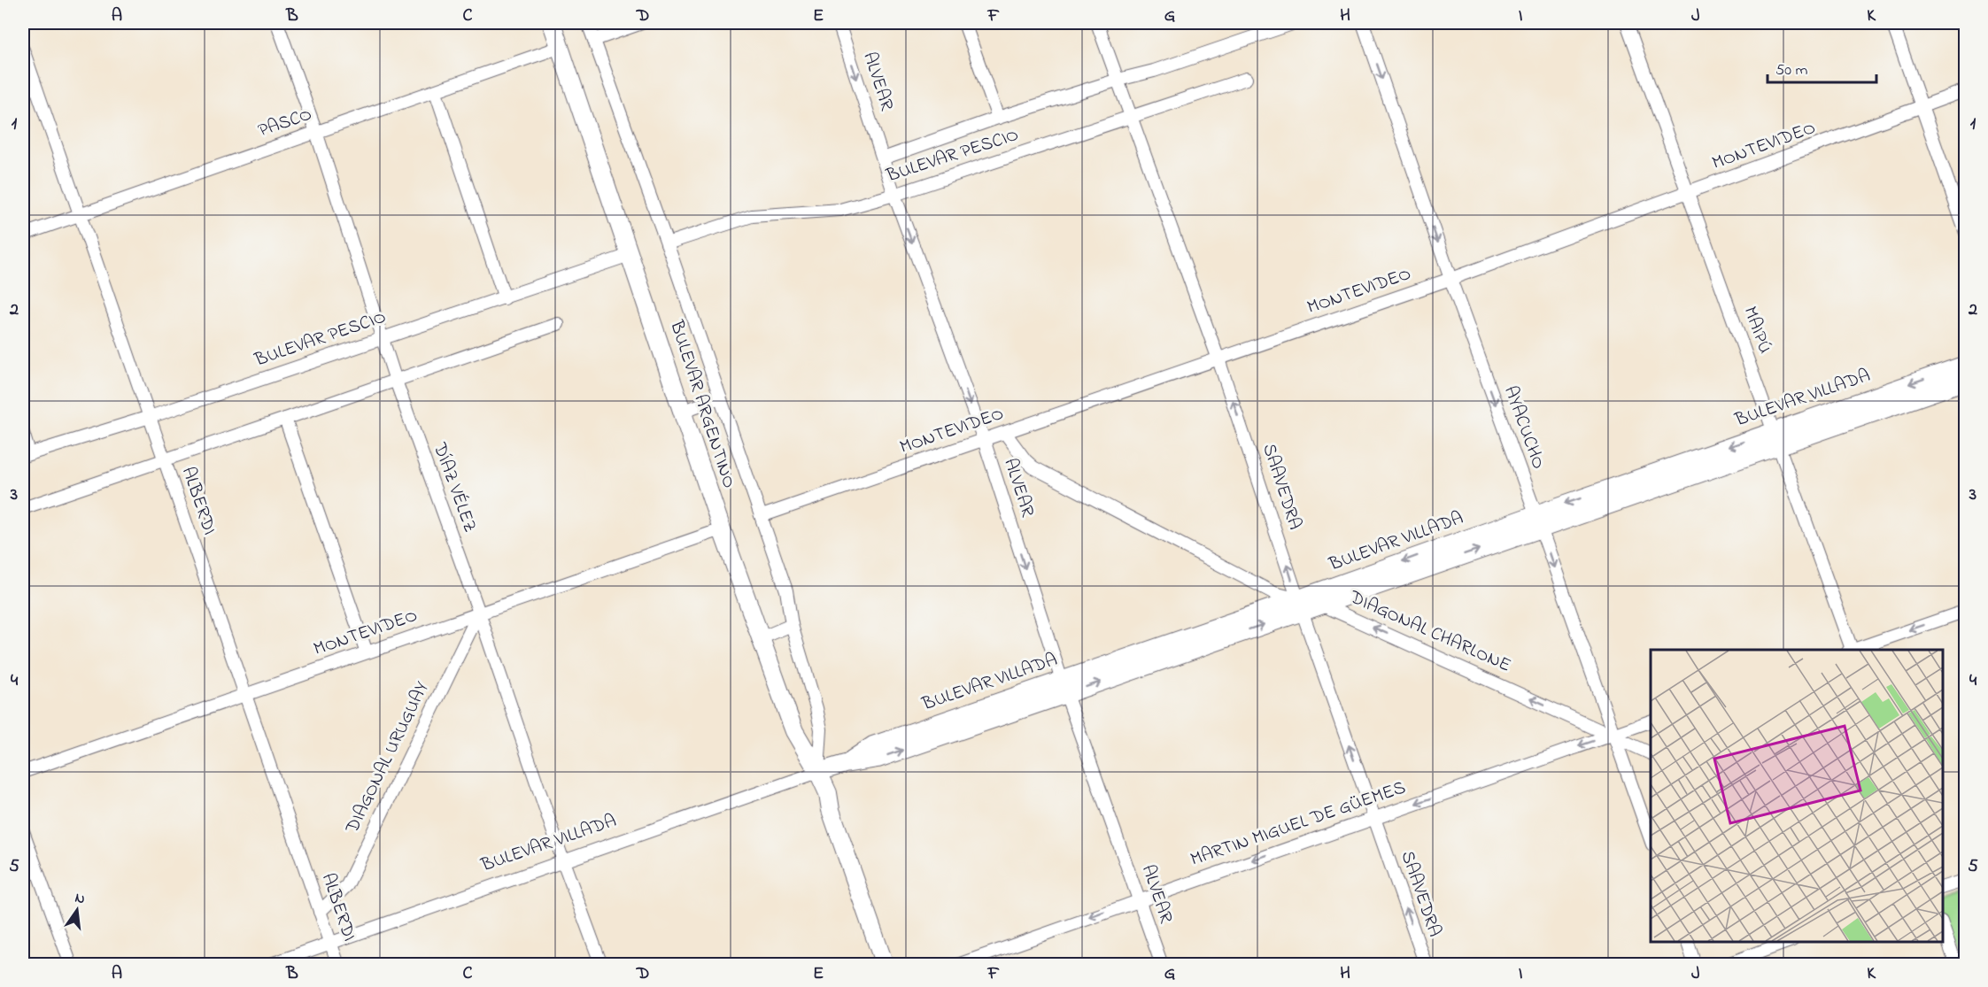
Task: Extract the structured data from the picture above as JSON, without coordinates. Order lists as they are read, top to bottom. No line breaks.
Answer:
{"streets":{"main road":["BULEVAR VILLADA","BULEVAR ARGENTINO"],"street":["ALVEAR","PASCO","MONTEVIDEO","BULEVAR PESCIO","MAIPÚ","AYACUCHO","SAAVEDRA","DÍAZ VÉLEZ","ALBERDI","DIAGONAL CHARLONE","DIAGONAL URUGUAY","MARTIN MIGUEL DE GÜEMES"]},"crossings":[["ALVEAR","MONTEVIDEO"],["ALVEAR","BULEVAR PESCIO"],["ALVEAR","BULEVAR VILLADA"],["ALVEAR","MARTIN MIGUEL DE GÜEMES"],["PASCO","BULEVAR ARGENTINO"],["PASCO","DÍAZ VÉLEZ"],["PASCO","ALBERDI"],["MONTEVIDEO","MAIPÚ"],["MONTEVIDEO","BULEVAR ARGENTINO"],["MONTEVIDEO","AYACUCHO"],["MONTEVIDEO","SAAVEDRA"],["MONTEVIDEO","DÍAZ VÉLEZ"],["MONTEVIDEO","ALBERDI"],["MONTEVIDEO","DIAGONAL URUGUAY"],["BULEVAR PESCIO","BULEVAR ARGENTINO"],["BULEVAR PESCIO","SAAVEDRA"],["BULEVAR PESCIO","DÍAZ VÉLEZ"],["BULEVAR PESCIO","ALBERDI"],["MAIPÚ","BULEVAR VILLADA"],["BULEVAR VILLADA","BULEVAR ARGENTINO"],["BULEVAR VILLADA","AYACUCHO"],["BULEVAR VILLADA","SAAVEDRA"],["BULEVAR VILLADA","DÍAZ VÉLEZ"],["BULEVAR VILLADA","ALBERDI"],["BULEVAR VILLADA","DIAGONAL CHARLONE"],["AYACUCHO","DIAGONAL CHARLONE"],["AYACUCHO","MARTIN MIGUEL DE GÜEMES"],["SAAVEDRA","MARTIN MIGUEL DE GÜEMES"],["DÍAZ VÉLEZ","DIAGONAL URUGUAY"],["ALBERDI","DIAGONAL URUGUAY"],["DIAGONAL CHARLONE","MARTIN MIGUEL DE GÜEMES"]],"one_way":["ALVEAR","AYACUCHO","SAAVEDRA","DIAGONAL CHARLONE","MARTIN MIGUEL DE GÜEMES"],"scale_bar":"50 m","north":"top","grid":{"columns":["A","B","C","D","E","F","G","H","I","J","K"],"rows":["1","2","3","4","5"]}}
